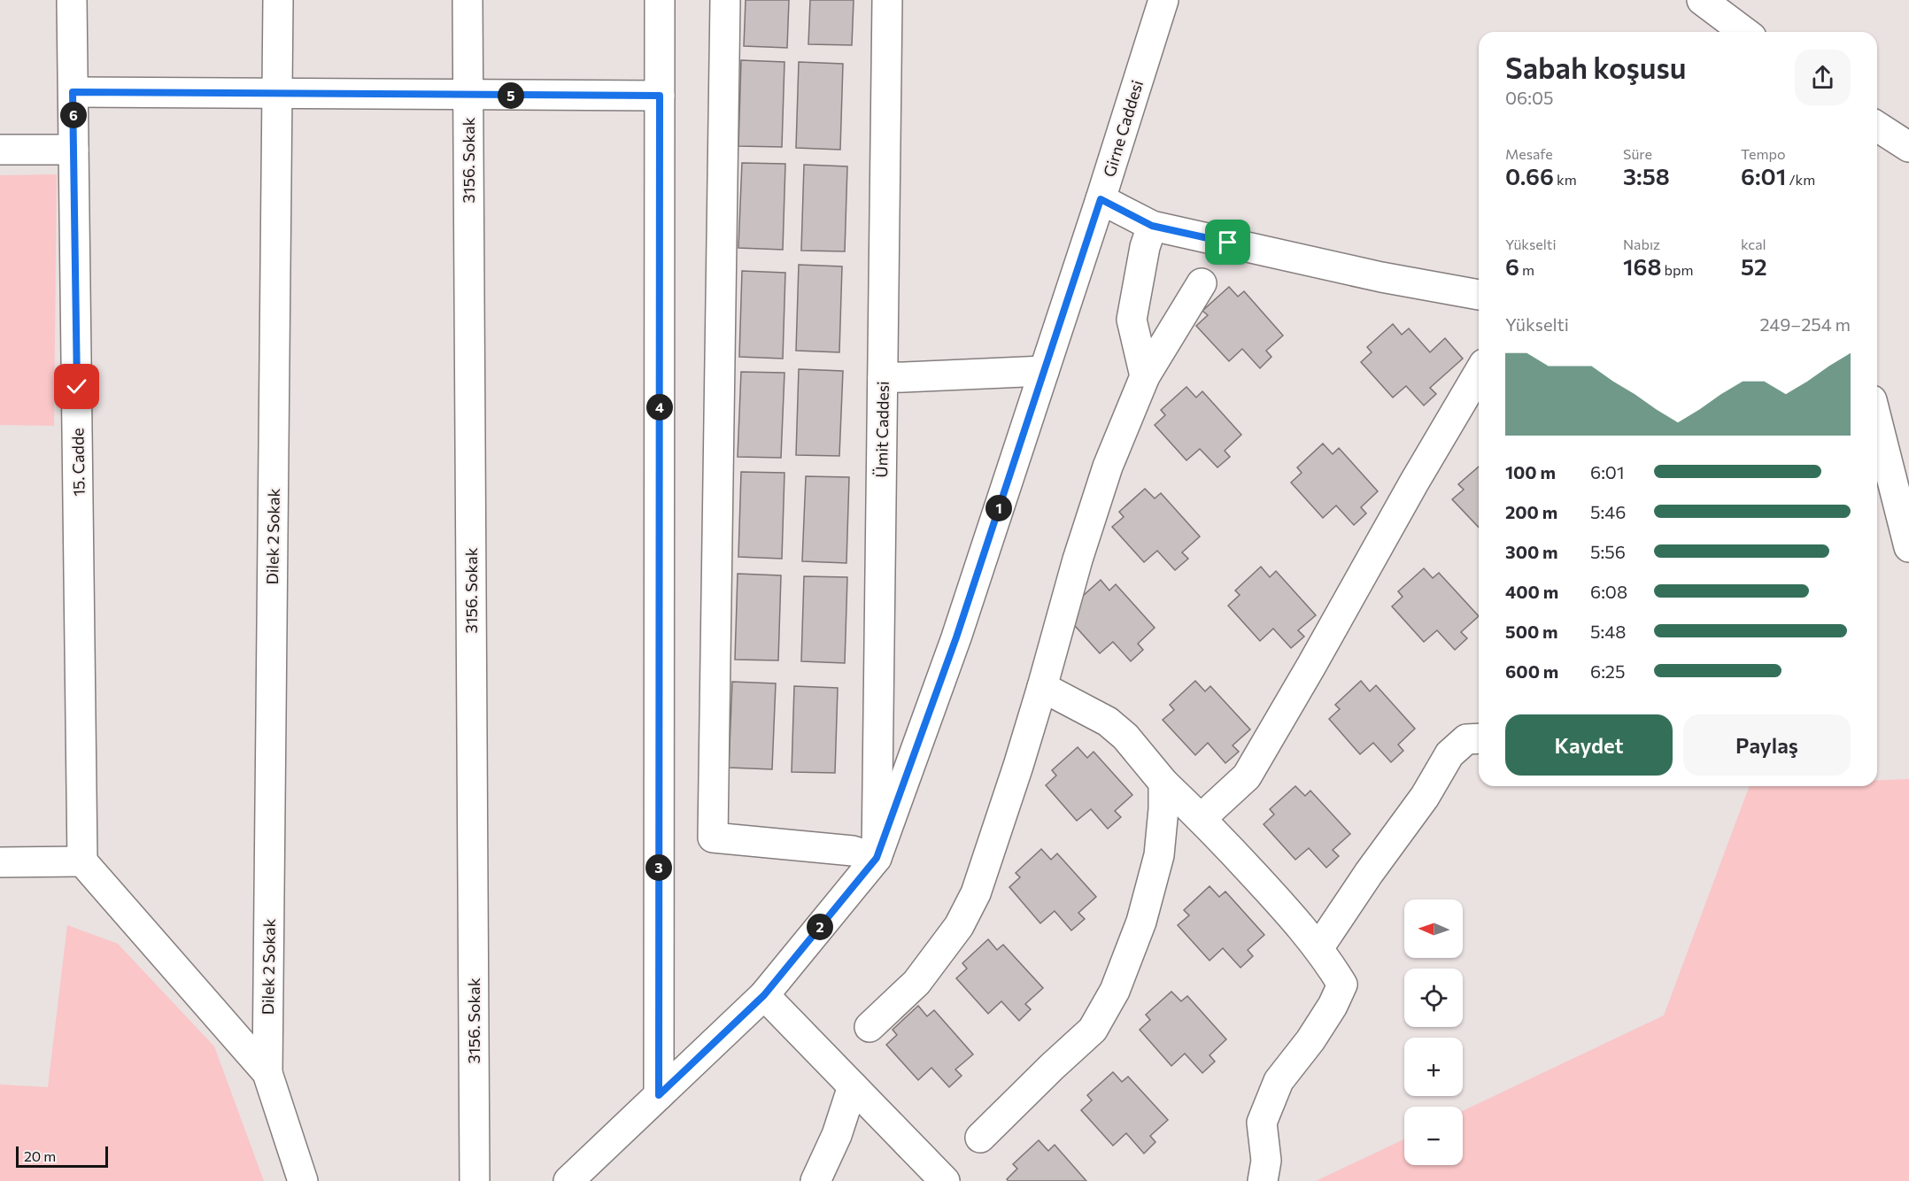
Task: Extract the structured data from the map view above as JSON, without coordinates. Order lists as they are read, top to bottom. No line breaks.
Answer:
{"streets":{"street":["Girne Caddesi","3156. Sokak","Ümit Caddesi","15. Cadde","Dilek 2 Sokak"]},"crossings":[["Girne Caddesi","Ümit Caddesi"]],"scale_bar":"20 m","north":"left","page":{"heading":["Sabah koşusu","06:05"],"pins":["5","6","4","1","3","2"],"stats":[["Mesafe","0.66 km"],["Süre","3:58"],["Tempo","6:01 /km"],["Yükselti","6 m"],["Nabız","168 bpm"],["kcal","52"]],"chart":["Yükselti","249–254 m"],"list":[{"name":"100 m","note":"6:01"},{"name":"200 m","note":"5:46"},{"name":"300 m","note":"5:56"},{"name":"400 m","note":"6:08"},{"name":"500 m","note":"5:48"},{"name":"600 m","note":"6:25"}],"buttons":["Kaydet","Paylaş"],"map_buttons":["+","−"],"scale":"20 m"}}
